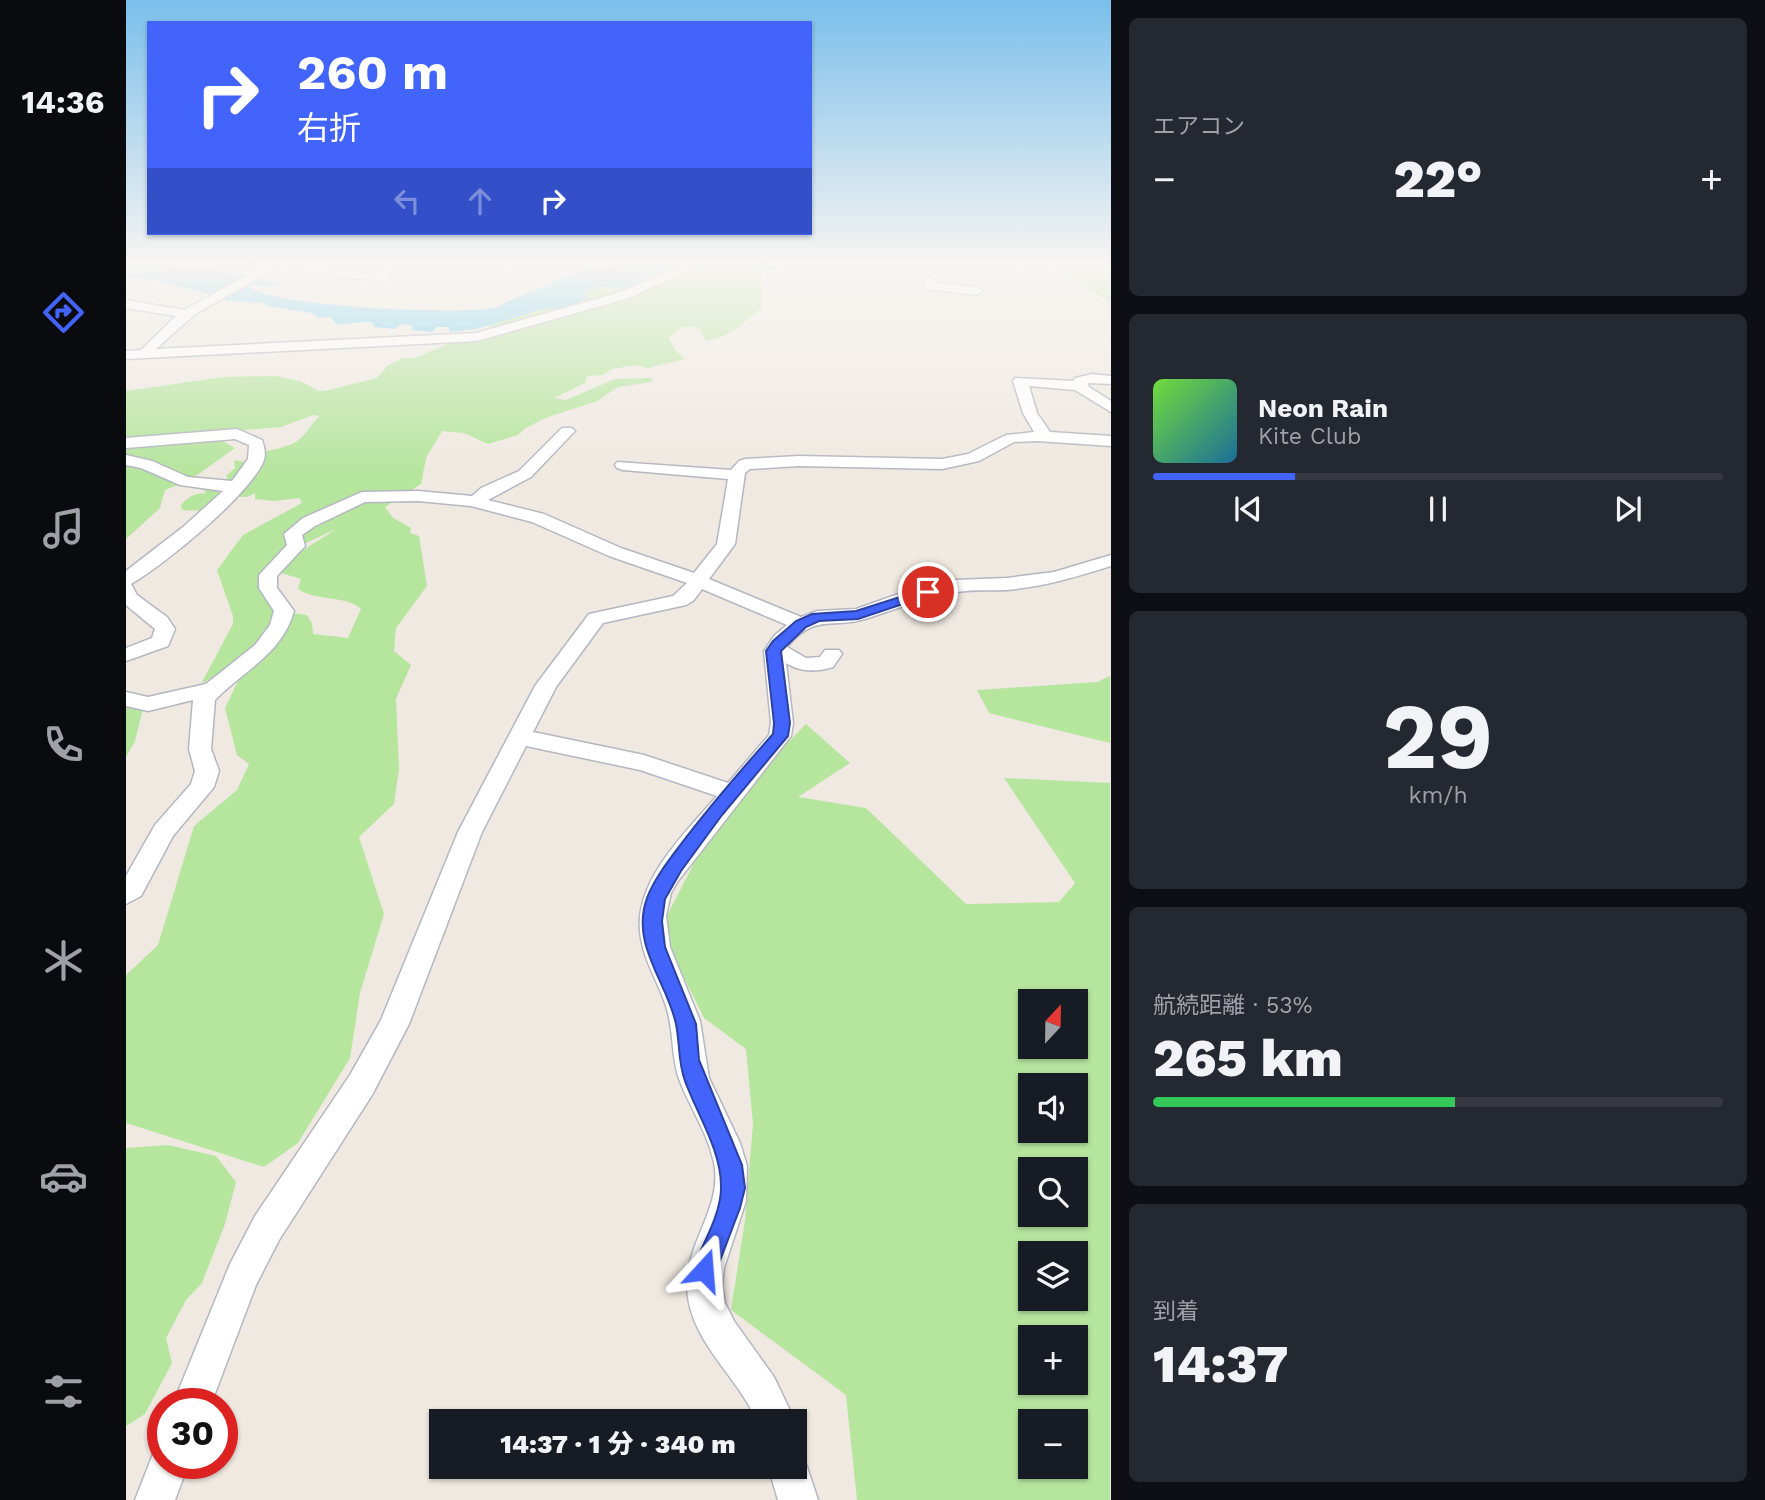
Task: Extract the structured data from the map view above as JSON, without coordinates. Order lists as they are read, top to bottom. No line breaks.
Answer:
{"north":"top","page":{"tabs":"14:36","tile":["エアコン",["29","km/h"],["航続距離 · 53%","265 km"],["到着","14:37"]],"turn":["260 m","右折"],"heat":["−","22°","+"],"song":["Neon Rain","Kite Club"],"map_buttons":["+","−"],"limit":"30","trip":"14:37 · 1 分 · 340 m"}}
